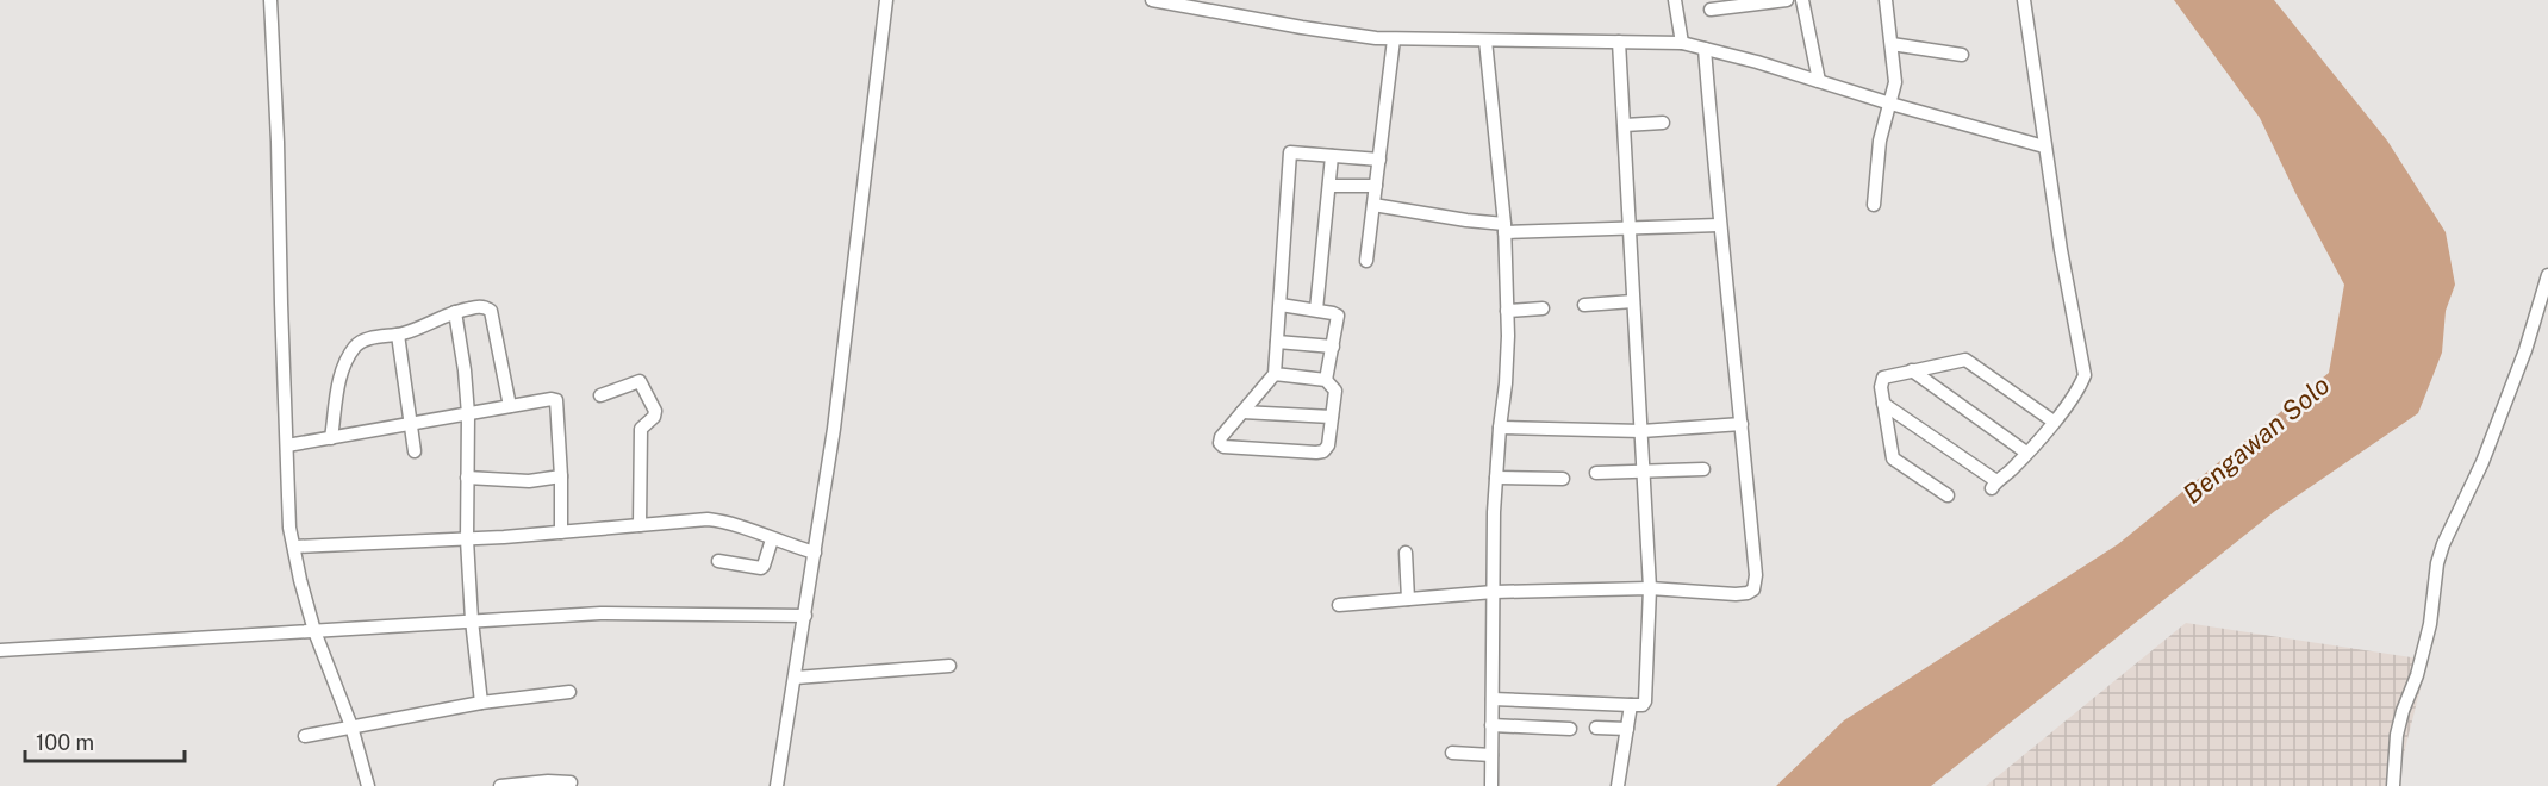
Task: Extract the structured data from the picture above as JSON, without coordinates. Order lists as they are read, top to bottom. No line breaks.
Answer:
{"water":["Bengawan Solo"],"scale_bar":"100 m"}
